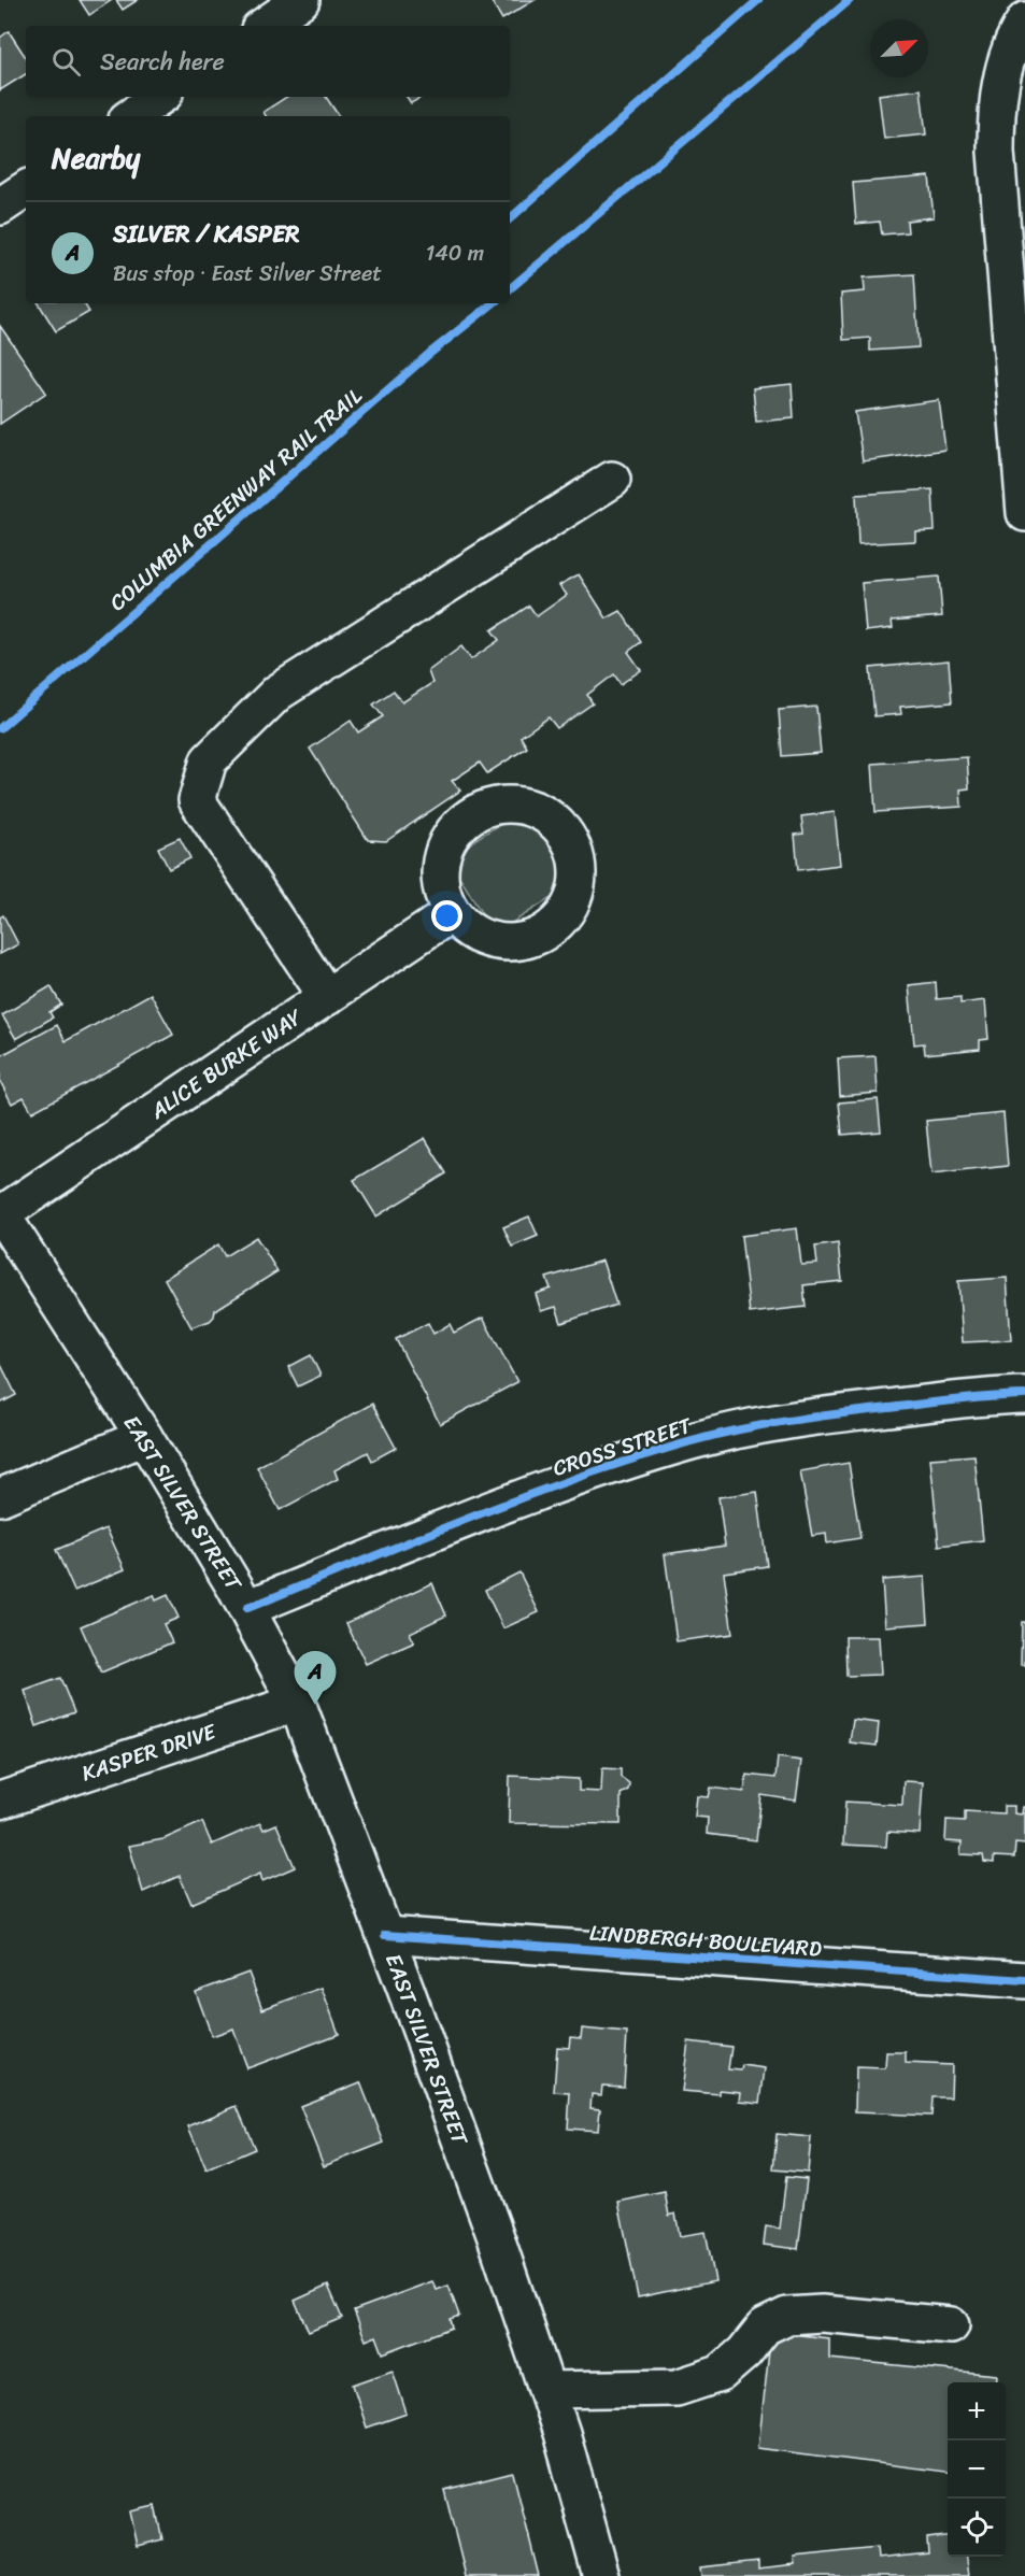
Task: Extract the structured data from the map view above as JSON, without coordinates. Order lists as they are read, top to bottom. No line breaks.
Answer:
{"streets":{"street":["ALICE BURKE WAY","CROSS STREET","EAST SILVER STREET","KASPER DRIVE","LINDBERGH BOULEVARD"],"cycle path":["COLUMBIA GREENWAY RAIL TRAIL"]},"crossings":[["ALICE BURKE WAY","EAST SILVER STREET"],["CROSS STREET","EAST SILVER STREET"],["EAST SILVER STREET","KASPER DRIVE"],["EAST SILVER STREET","LINDBERGH BOULEVARD"]],"north":"top right","page":{"search":"Search here","heading":"Nearby","list":[{"mark":"A","name":"SILVER / KASPER","note":"Bus stop · East Silver Street","value":"140 m"}],"pins":"A","map_buttons":["+","−"]}}
